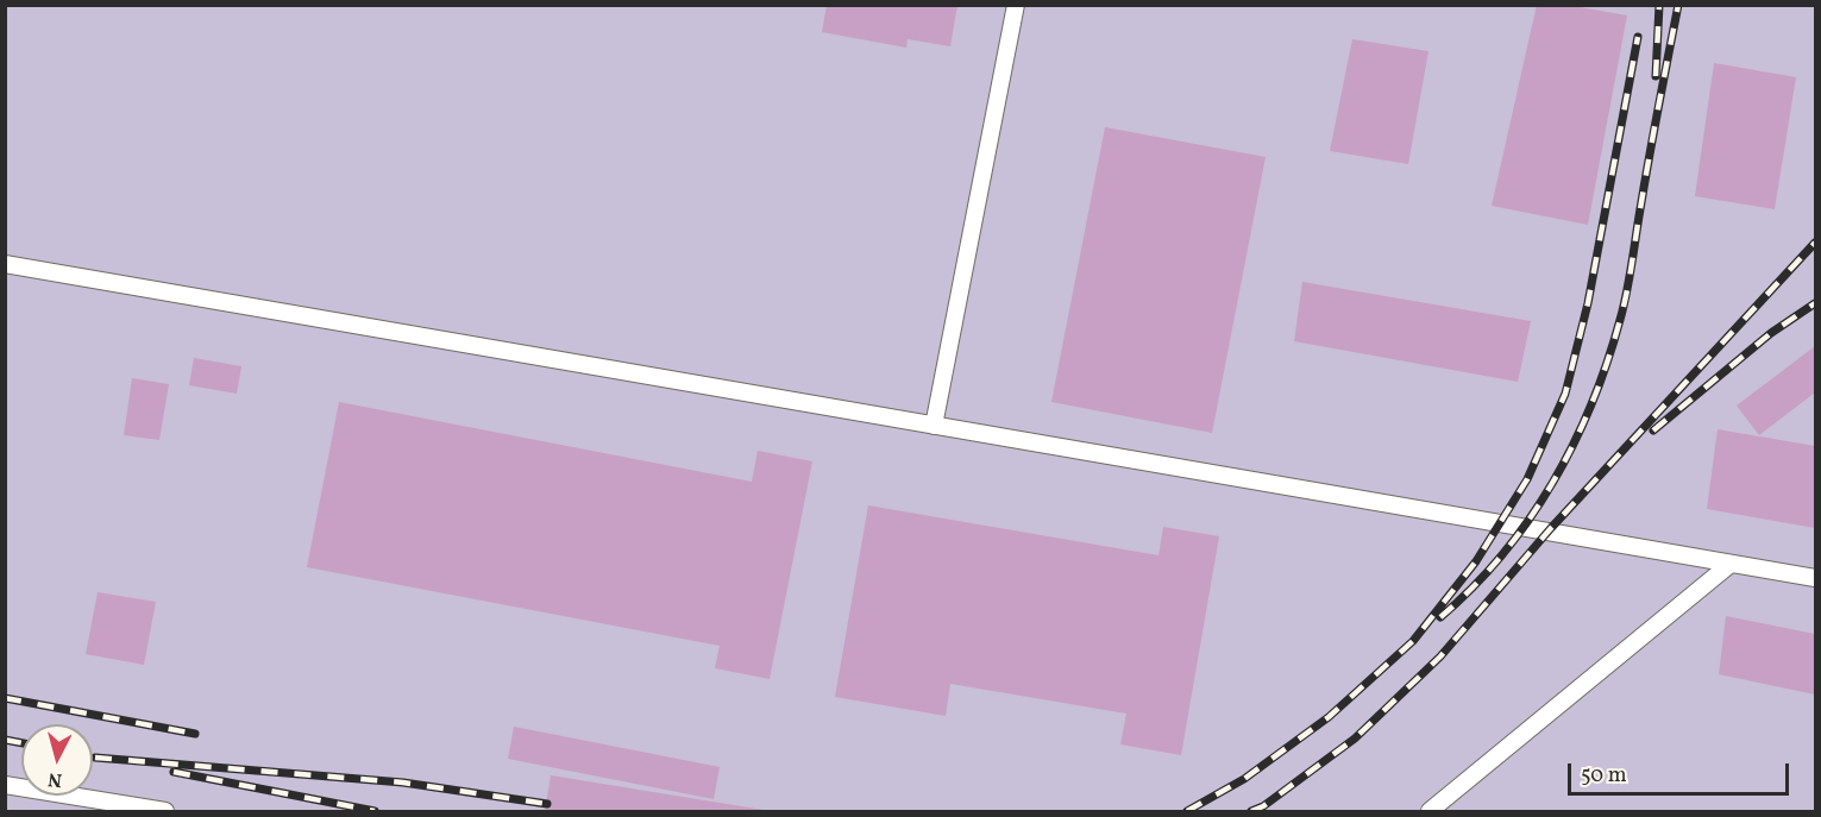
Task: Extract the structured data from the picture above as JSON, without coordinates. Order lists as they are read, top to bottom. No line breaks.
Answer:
{"scale_bar":"50 m","north":"bottom"}
